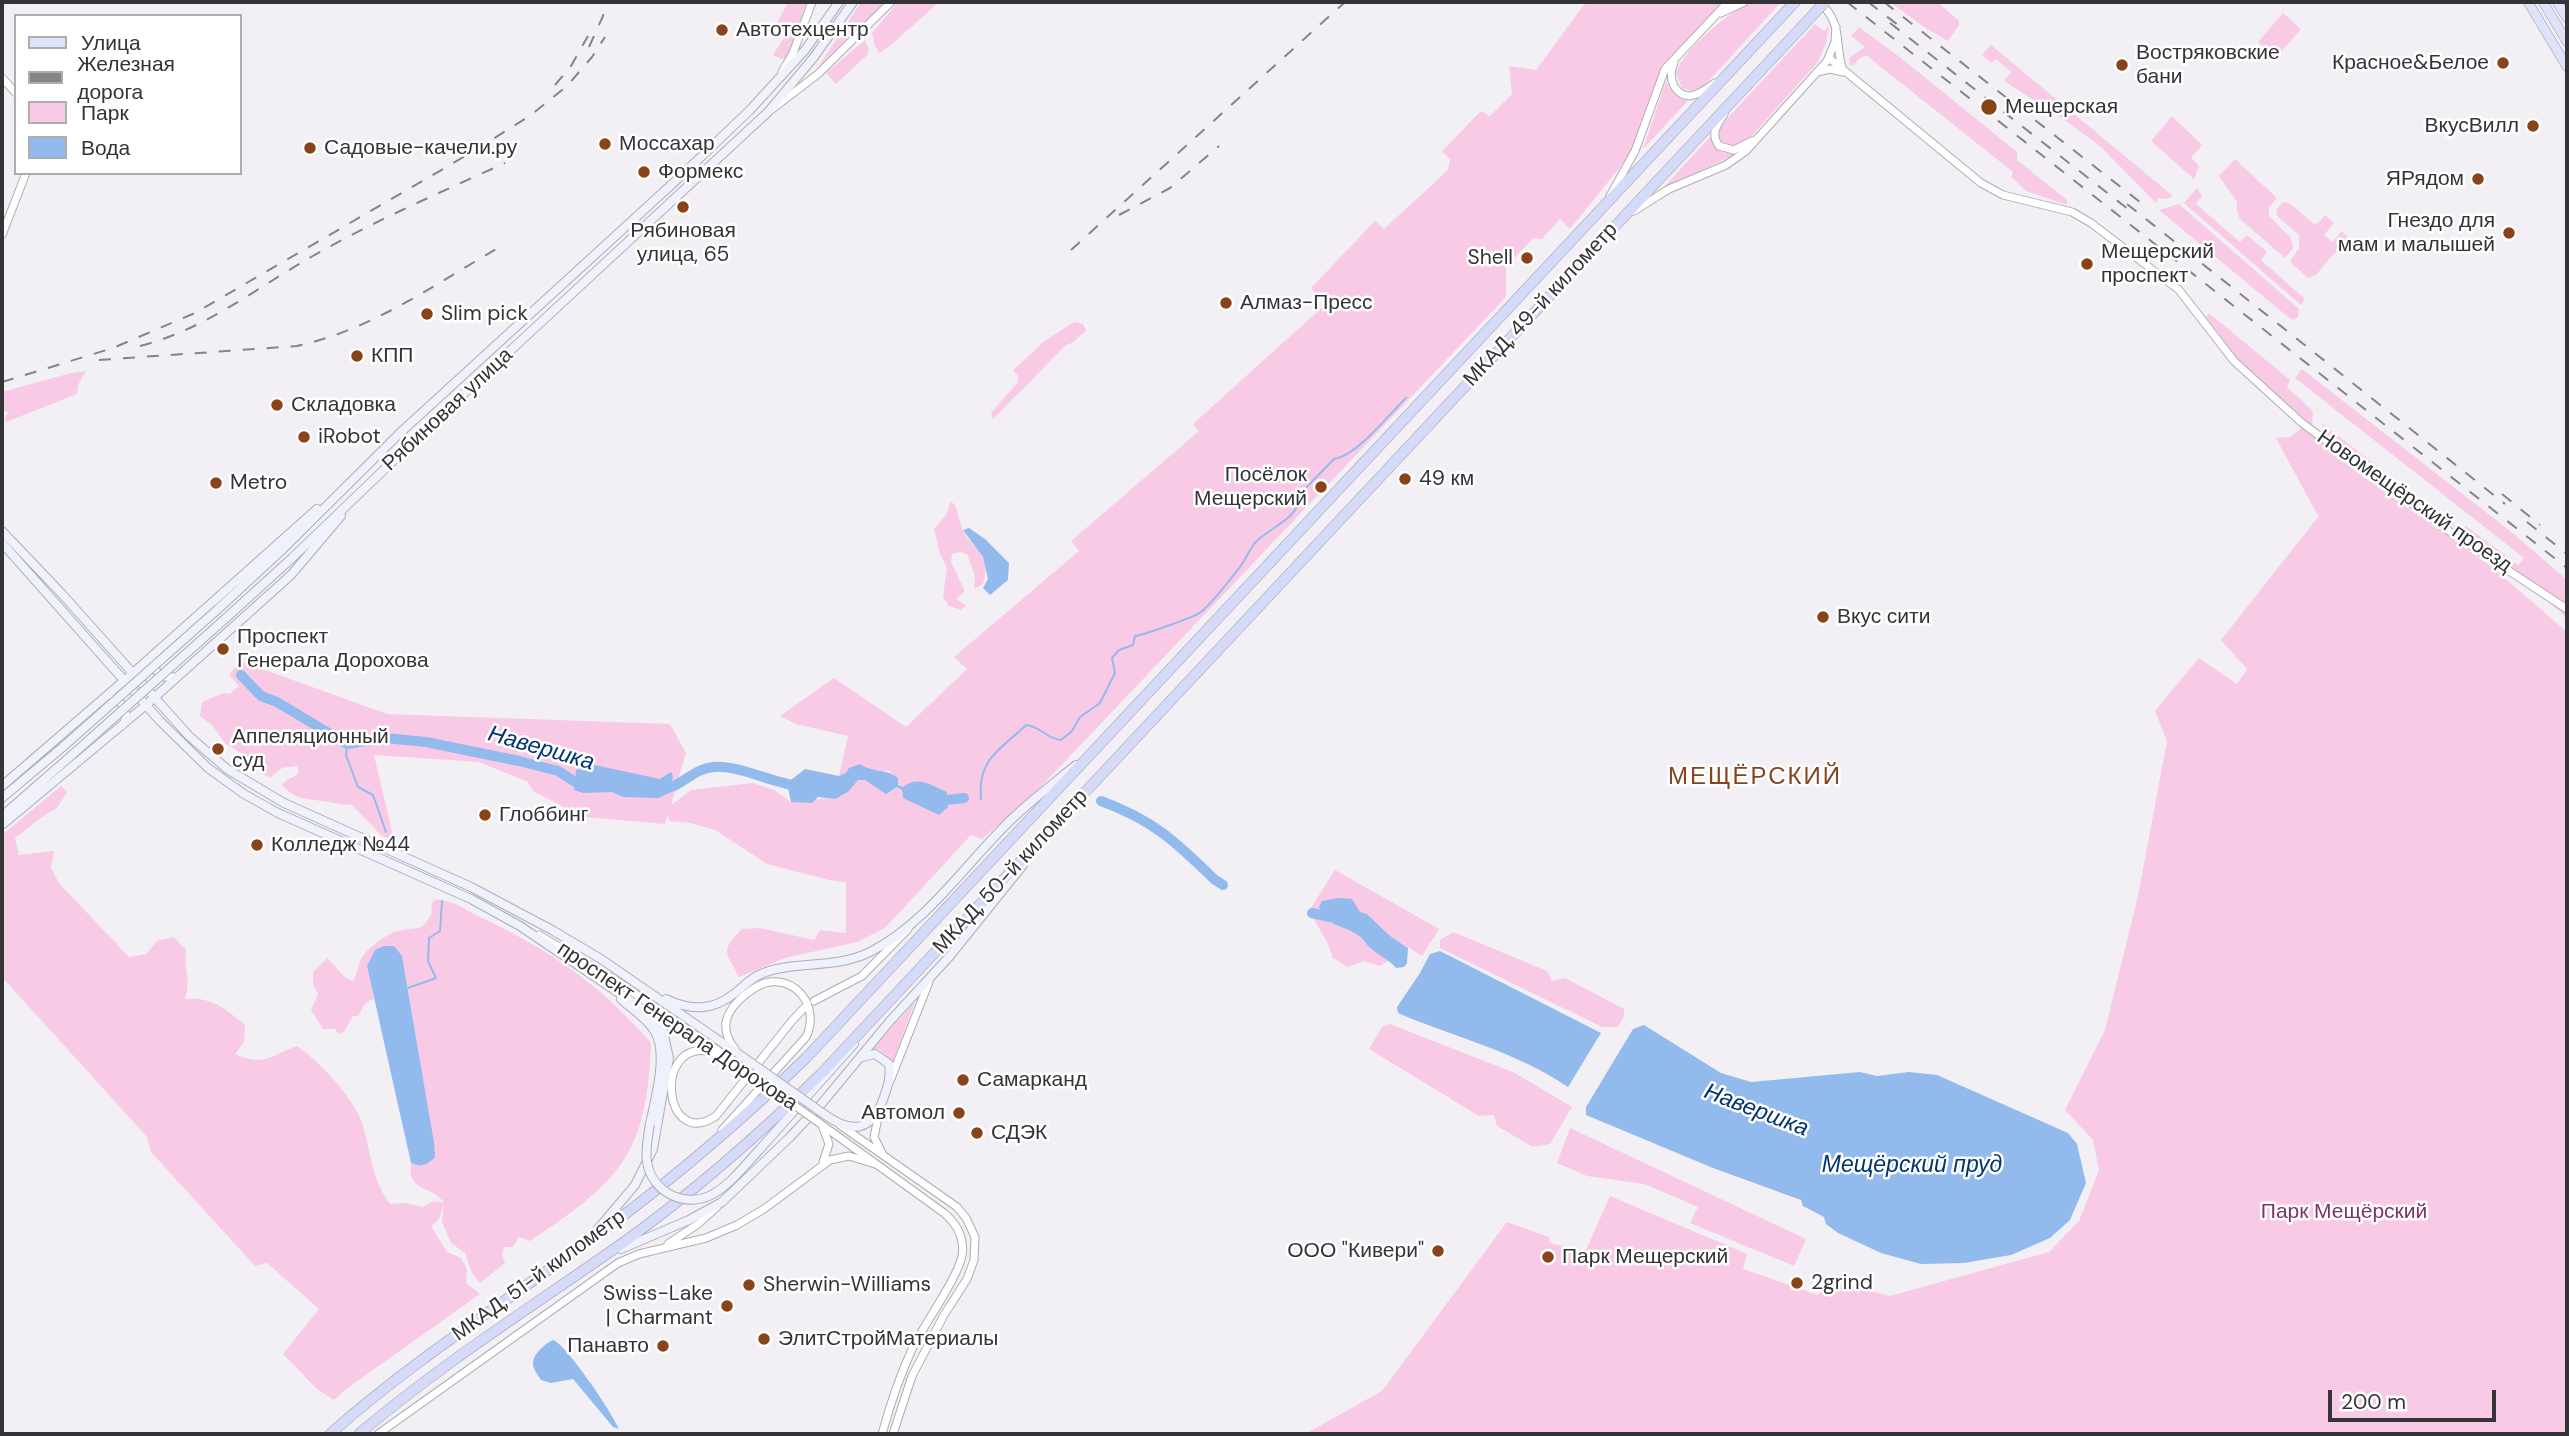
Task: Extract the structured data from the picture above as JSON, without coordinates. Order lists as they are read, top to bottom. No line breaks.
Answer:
{"streets":{"highway":["МКАД, 49-й километр","МКАД, 50-й километр","МКАД, 51-й километр"],"main road":["Рябиновая улица","проспект Генерала Дорохова"],"street":["Новомещёрский проезд"]},"crossings":[["МКАД, 49-й километр","МКАД, 50-й километр"],["МКАД, 50-й километр","МКАД, 51-й километр"]],"districts":["МЕЩЁРСКИЙ"],"water":["Навершка","Мещёрский пруд"],"parks":["Парк Мещёрский"],"places":["Автотехцентр","Красное&Белое","Востряковские бани","Мещерская","ВкусВилл","Моссахар","Садовые-качели.ру","Формекс","ЯРядом","Рябиновая улица, 65","Гнездо для мам и малышей","Shell","Мещерский проспект","Алмаз-Пресс","Slim pick","КПП","Складовка","iRobot","49 км","Metro","Посёлок Мещерский","Вкус сити","Проспект Генерала Дорохова","Аппеляционный суд","Глоббинг","Колледж №44","Самарканд","Автомол","СДЭК","ООО \"Кивери\"","Парк Мещерский","2grind","Sherwin-Williams","Swiss-Lake | Charmant","ЭлитСтройМатериалы","Панавто"],"legend":["Улица","Железная дорога","Парк","Вода"],"scale_bar":"200 m"}
